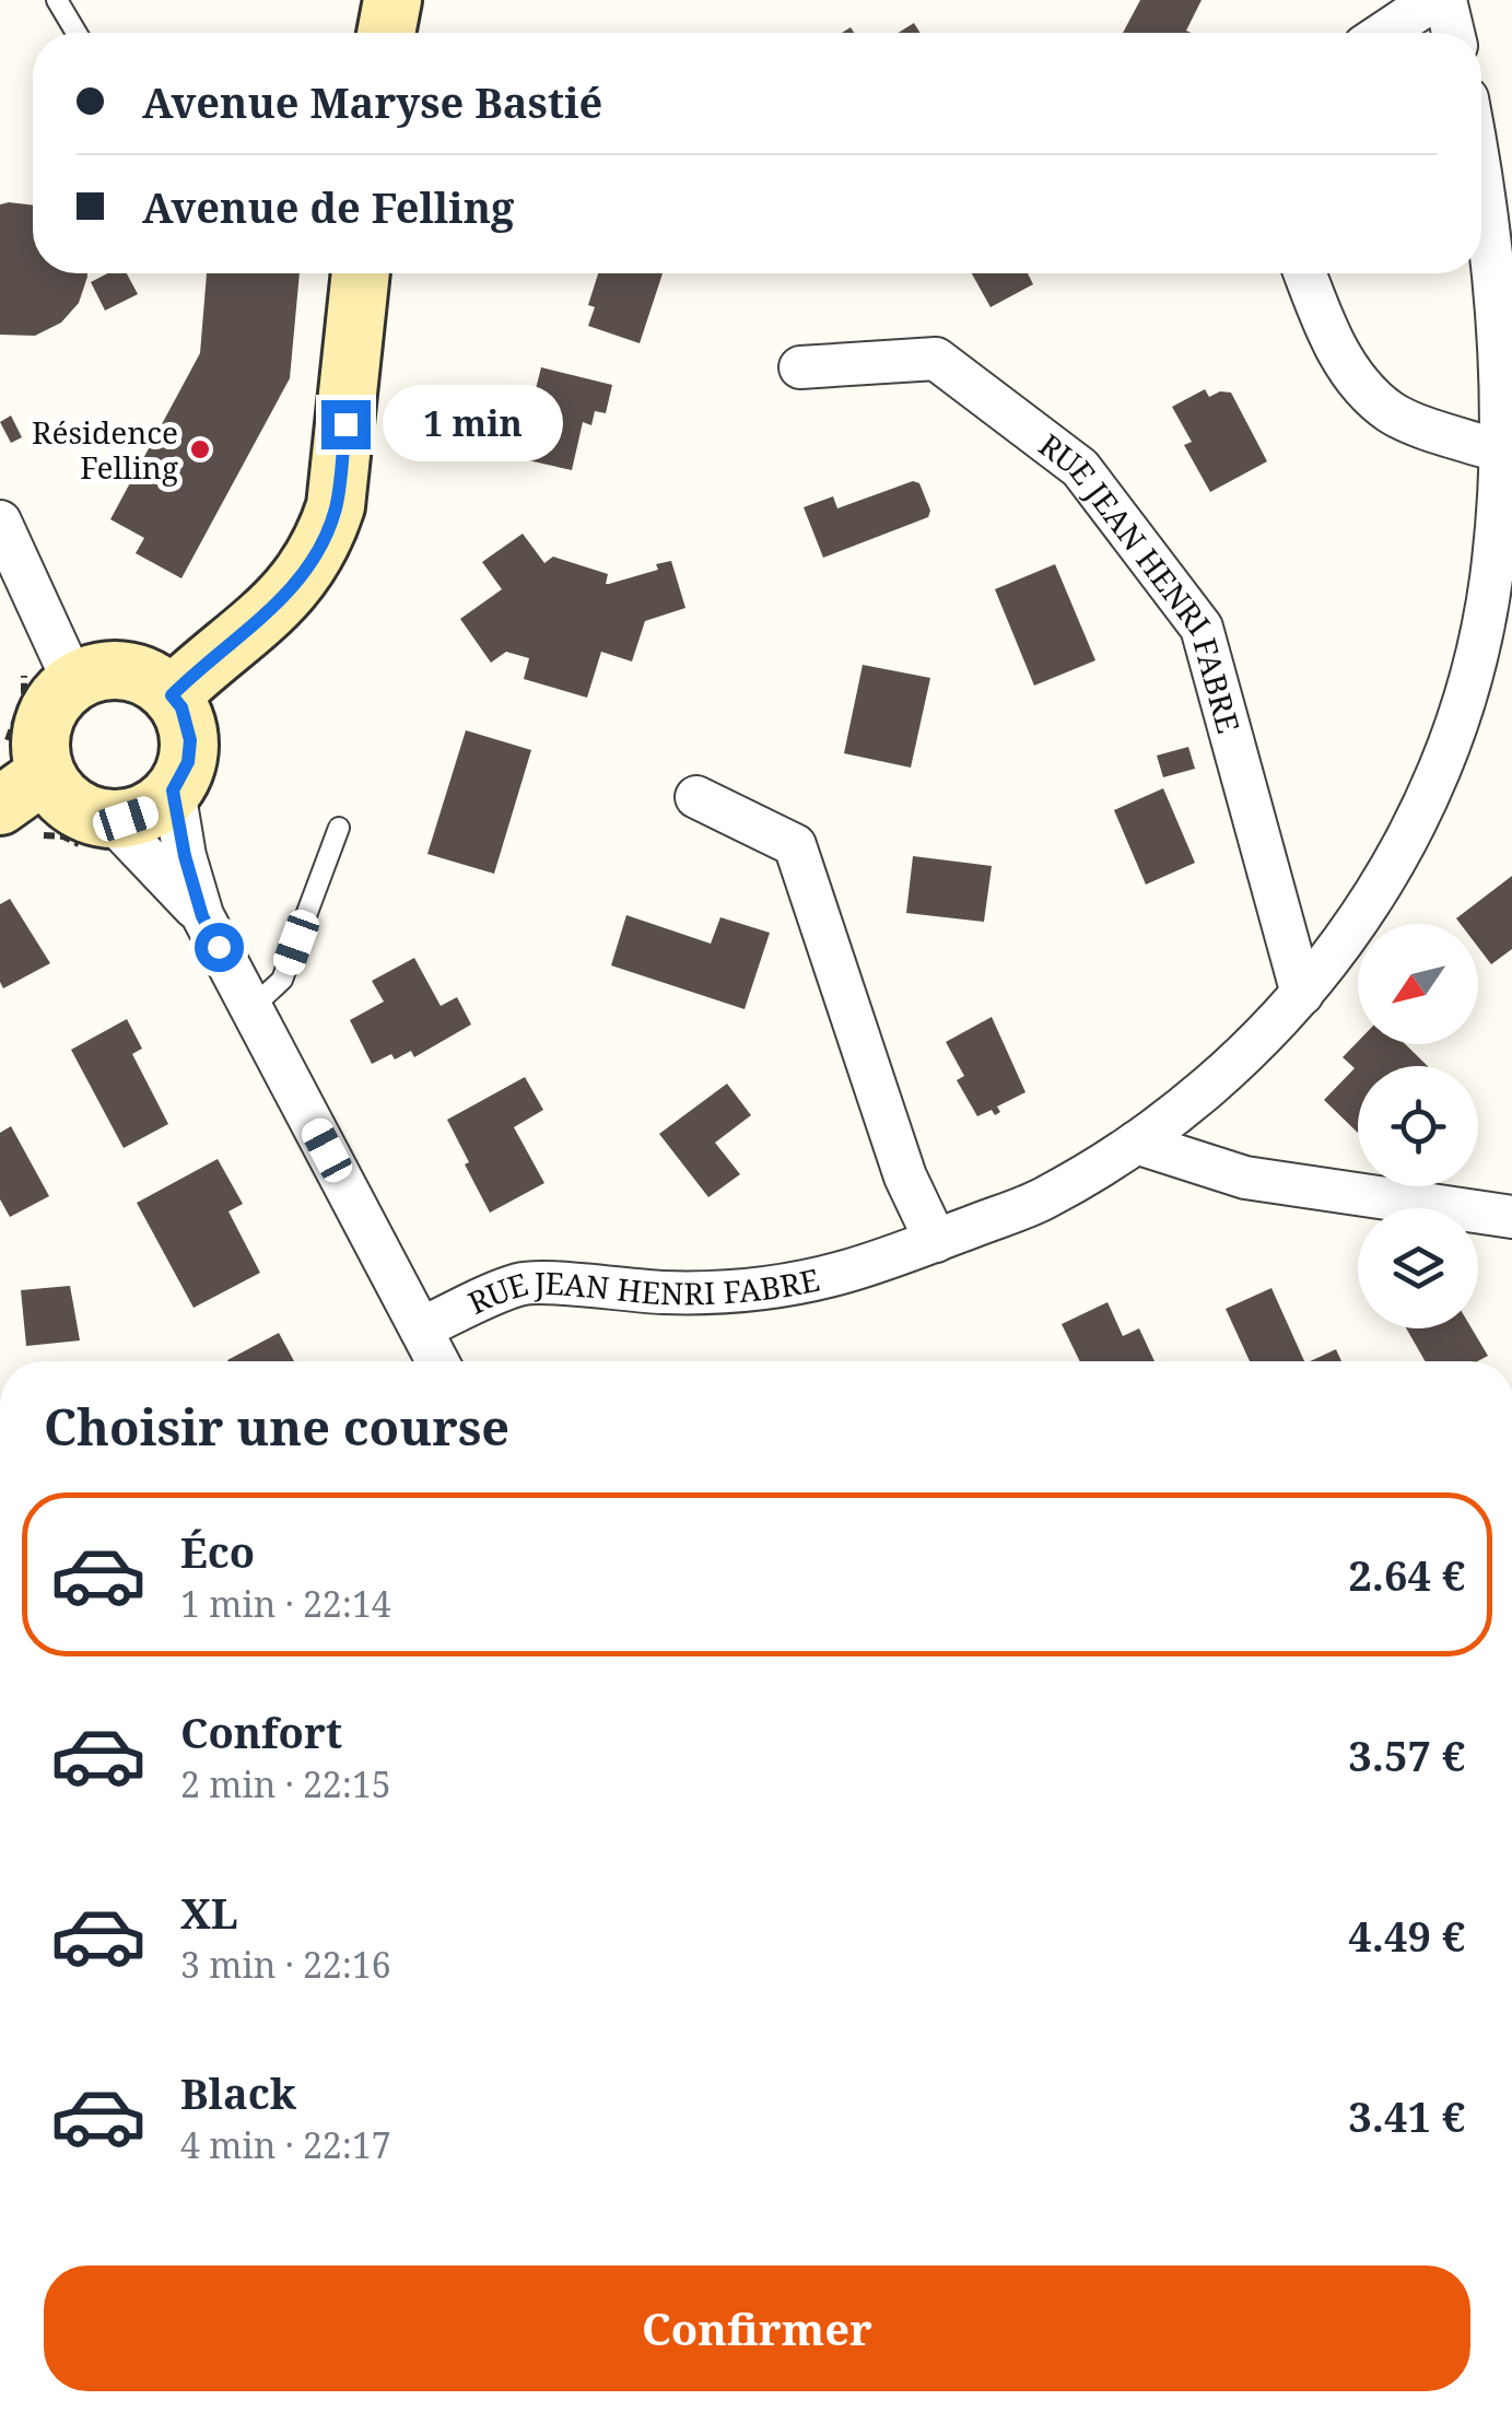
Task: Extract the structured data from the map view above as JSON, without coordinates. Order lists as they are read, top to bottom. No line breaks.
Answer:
{"streets":{"street":["RUE JEAN HENRI FABRE"]},"places":["Résidence Felling"],"north":"bottom left","page":{"banner":["Avenue Maryse Bastié","Avenue de Felling"],"bubble":"1 min","heading":"Choisir une course","list":[{"name":"Éco","note":"1 min · 22:14","value":"2.64 €"},{"name":"Confort","note":"2 min · 22:15","value":"3.57 €"},{"name":"XL","note":"3 min · 22:16","value":"4.49 €"},{"name":"Black","note":"4 min · 22:17","value":"3.41 €"}],"buttons":"Confirmer"}}
